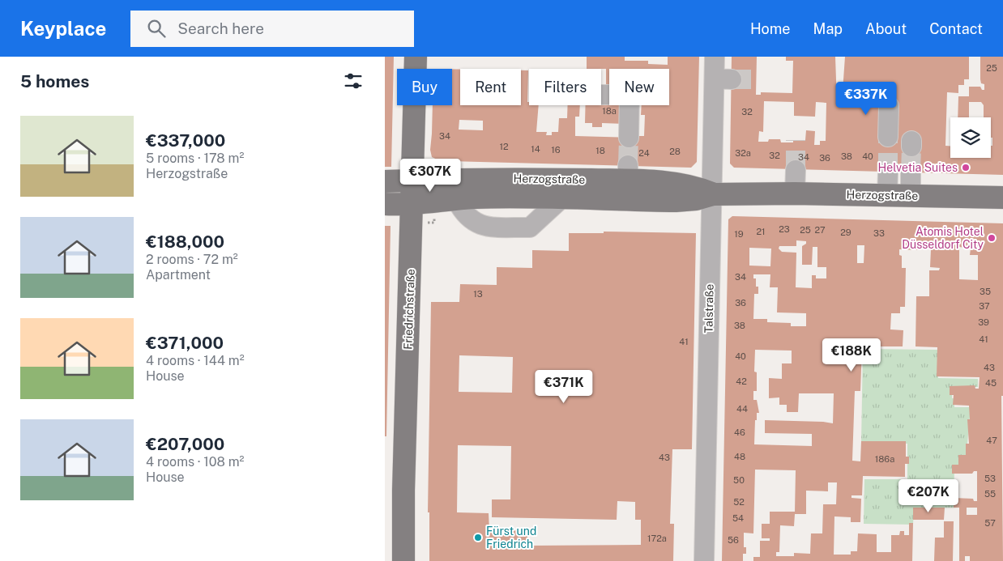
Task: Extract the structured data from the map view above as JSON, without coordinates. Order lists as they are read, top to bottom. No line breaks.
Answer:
{"streets":{"main road":["Herzogstraße","Friedrichstraße"],"street":["Talstraße"]},"crossings":[["Herzogstraße","Talstraße"],["Herzogstraße","Friedrichstraße"]],"places":["Helvetia Suites","Atomis Hotel Düsseldorf City","Fürst und Friedrich"],"house_numbers":["25","18a","32","34","12","14","16","18","28","24","32a","32","38","40","34","36","23","25","27","21","29","33","19","34","35","13","36","37","39","38","41","41","40","43","42","45","44","46","47","48","43","186a","53","50","55","52","54","57","172a","56"],"page":{"header":"Keyplace","search":"Search here","nav":["Home","Map","About","Contact"],"heading":"5 homes","chip":["Buy","Rent","Filters","New"],"price":["€337K","€307K","€188K","€371K","€207K"],"list":[{"name":"€337,000","note":"5 rooms · 178 m² · Herzogstraße"},{"name":"€188,000","note":"2 rooms · 72 m² · Apartment"},{"name":"€371,000","note":"4 rooms · 144 m² · House"},{"name":"€207,000","note":"4 rooms · 108 m² · House"}]}}
